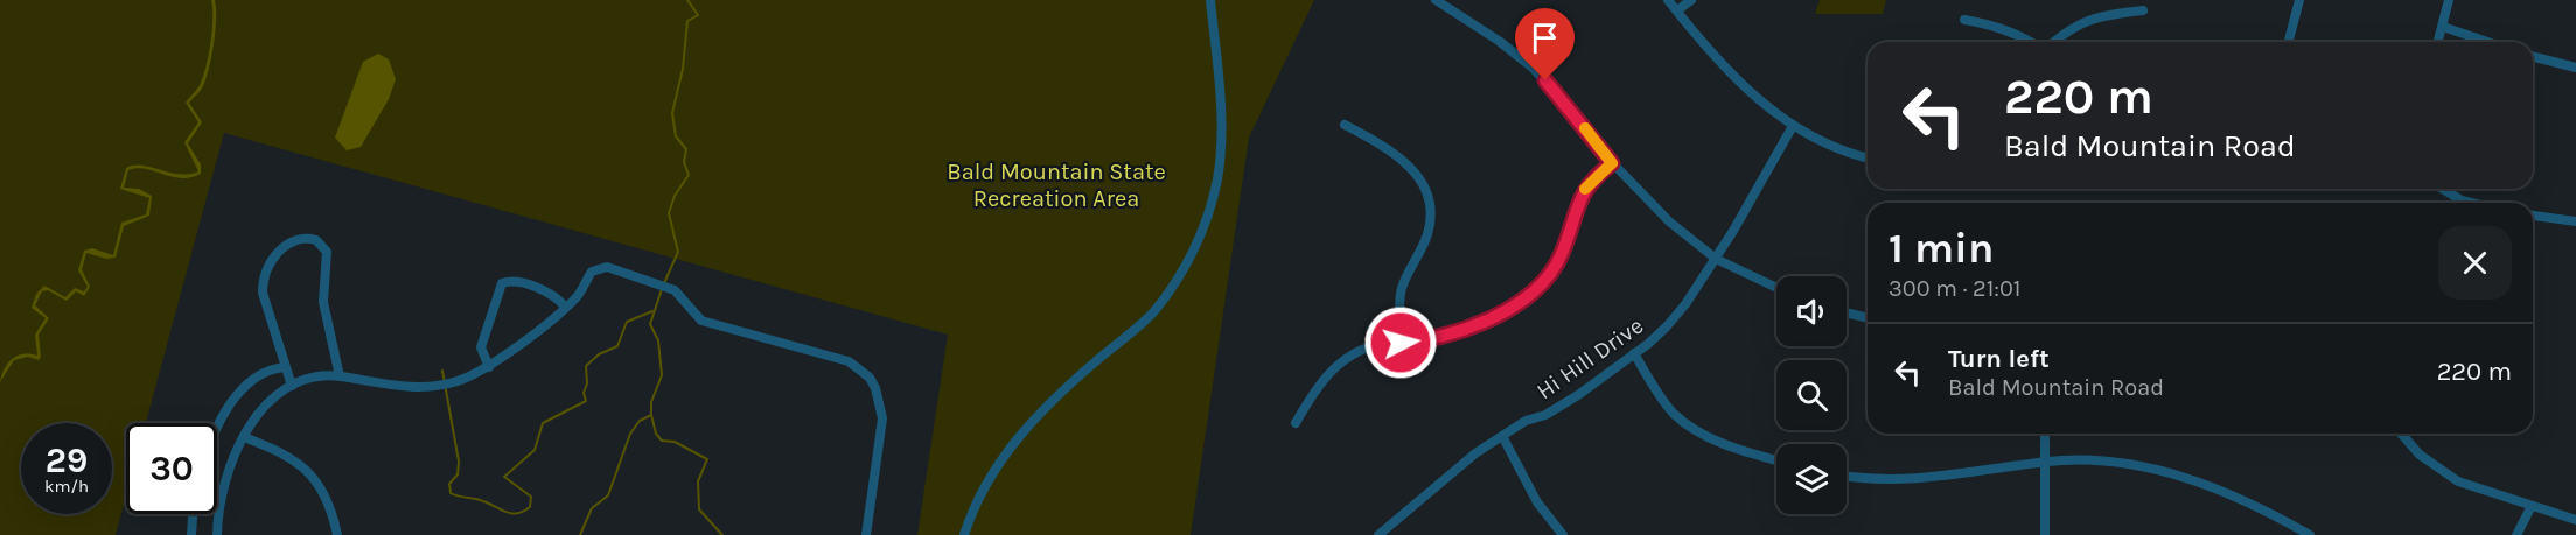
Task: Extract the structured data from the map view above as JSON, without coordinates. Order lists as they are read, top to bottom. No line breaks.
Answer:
{"streets":{"street":["Hi Hill Drive"]},"parks":["Bald Mountain State Recreation Area"],"page":{"turn":["220 m","Bald Mountain Road"],"heading":["1 min","300 m · 21:01"],"list":[{"name":"Turn left","note":"Bald Mountain Road","value":"220 m"}],"speed":"29 km/h","limit":"30"}}
